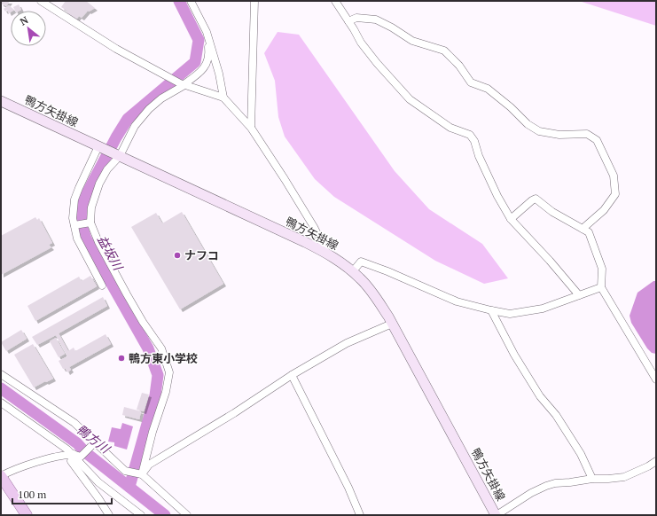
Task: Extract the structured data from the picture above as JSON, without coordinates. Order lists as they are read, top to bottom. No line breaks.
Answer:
{"streets":{"main road":["鴨方矢掛線"]},"water":["益坂川","鴨方川"],"places":["ナフコ","鴨方東小学校"],"scale_bar":"100 m","north":"top left"}
